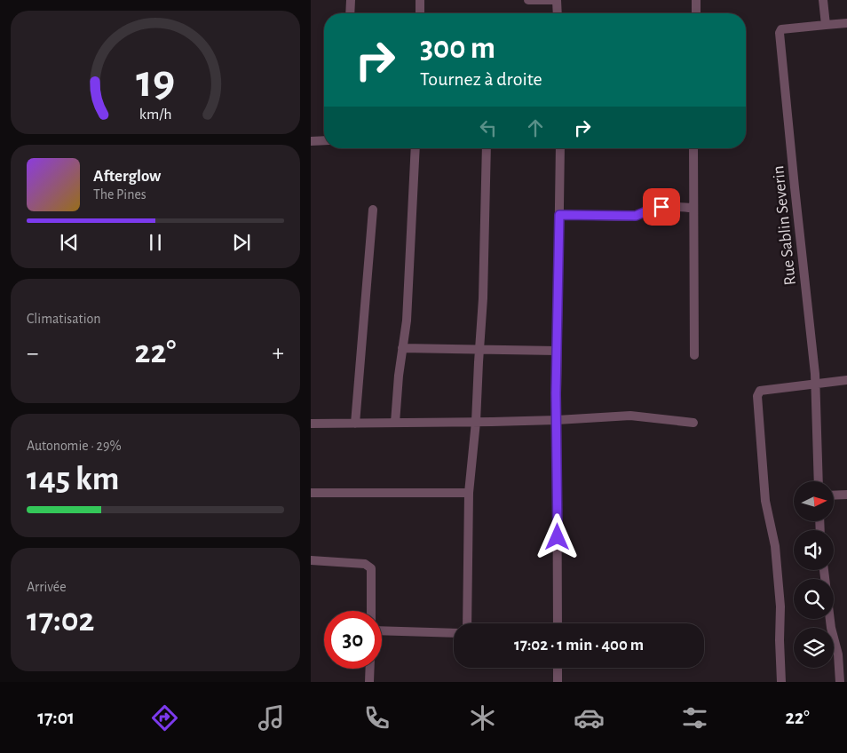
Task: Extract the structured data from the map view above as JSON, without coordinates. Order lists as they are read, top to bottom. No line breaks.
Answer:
{"streets":{"street":["Rue Sablin Severin"]},"north":"right","page":{"turn":["300 m","Tournez à droite"],"song":["Afterglow","The Pines"],"tile":["Climatisation",["Autonomie · 29%","145 km"],["Arrivée","17:02"]],"heat":["−","22°","+"],"limit":"30","trip":"17:02 · 1 min · 400 m","tabs":["17:01","22°"],"gauge":["19","km/h"]}}
